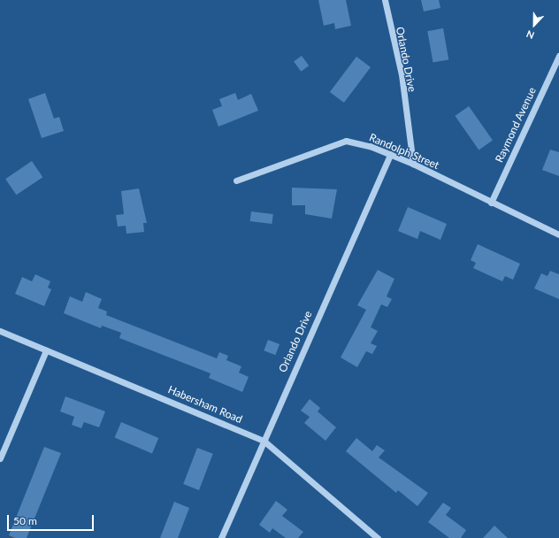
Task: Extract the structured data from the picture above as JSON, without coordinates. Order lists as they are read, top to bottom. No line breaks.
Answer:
{"streets":{"street":["Orlando Drive","Raymond Avenue","Randolph Street","Habersham Road"]},"crossings":[["Orlando Drive","Randolph Street"],["Orlando Drive","Habersham Road"],["Raymond Avenue","Randolph Street"]],"scale_bar":"50 m","north":"bottom"}
